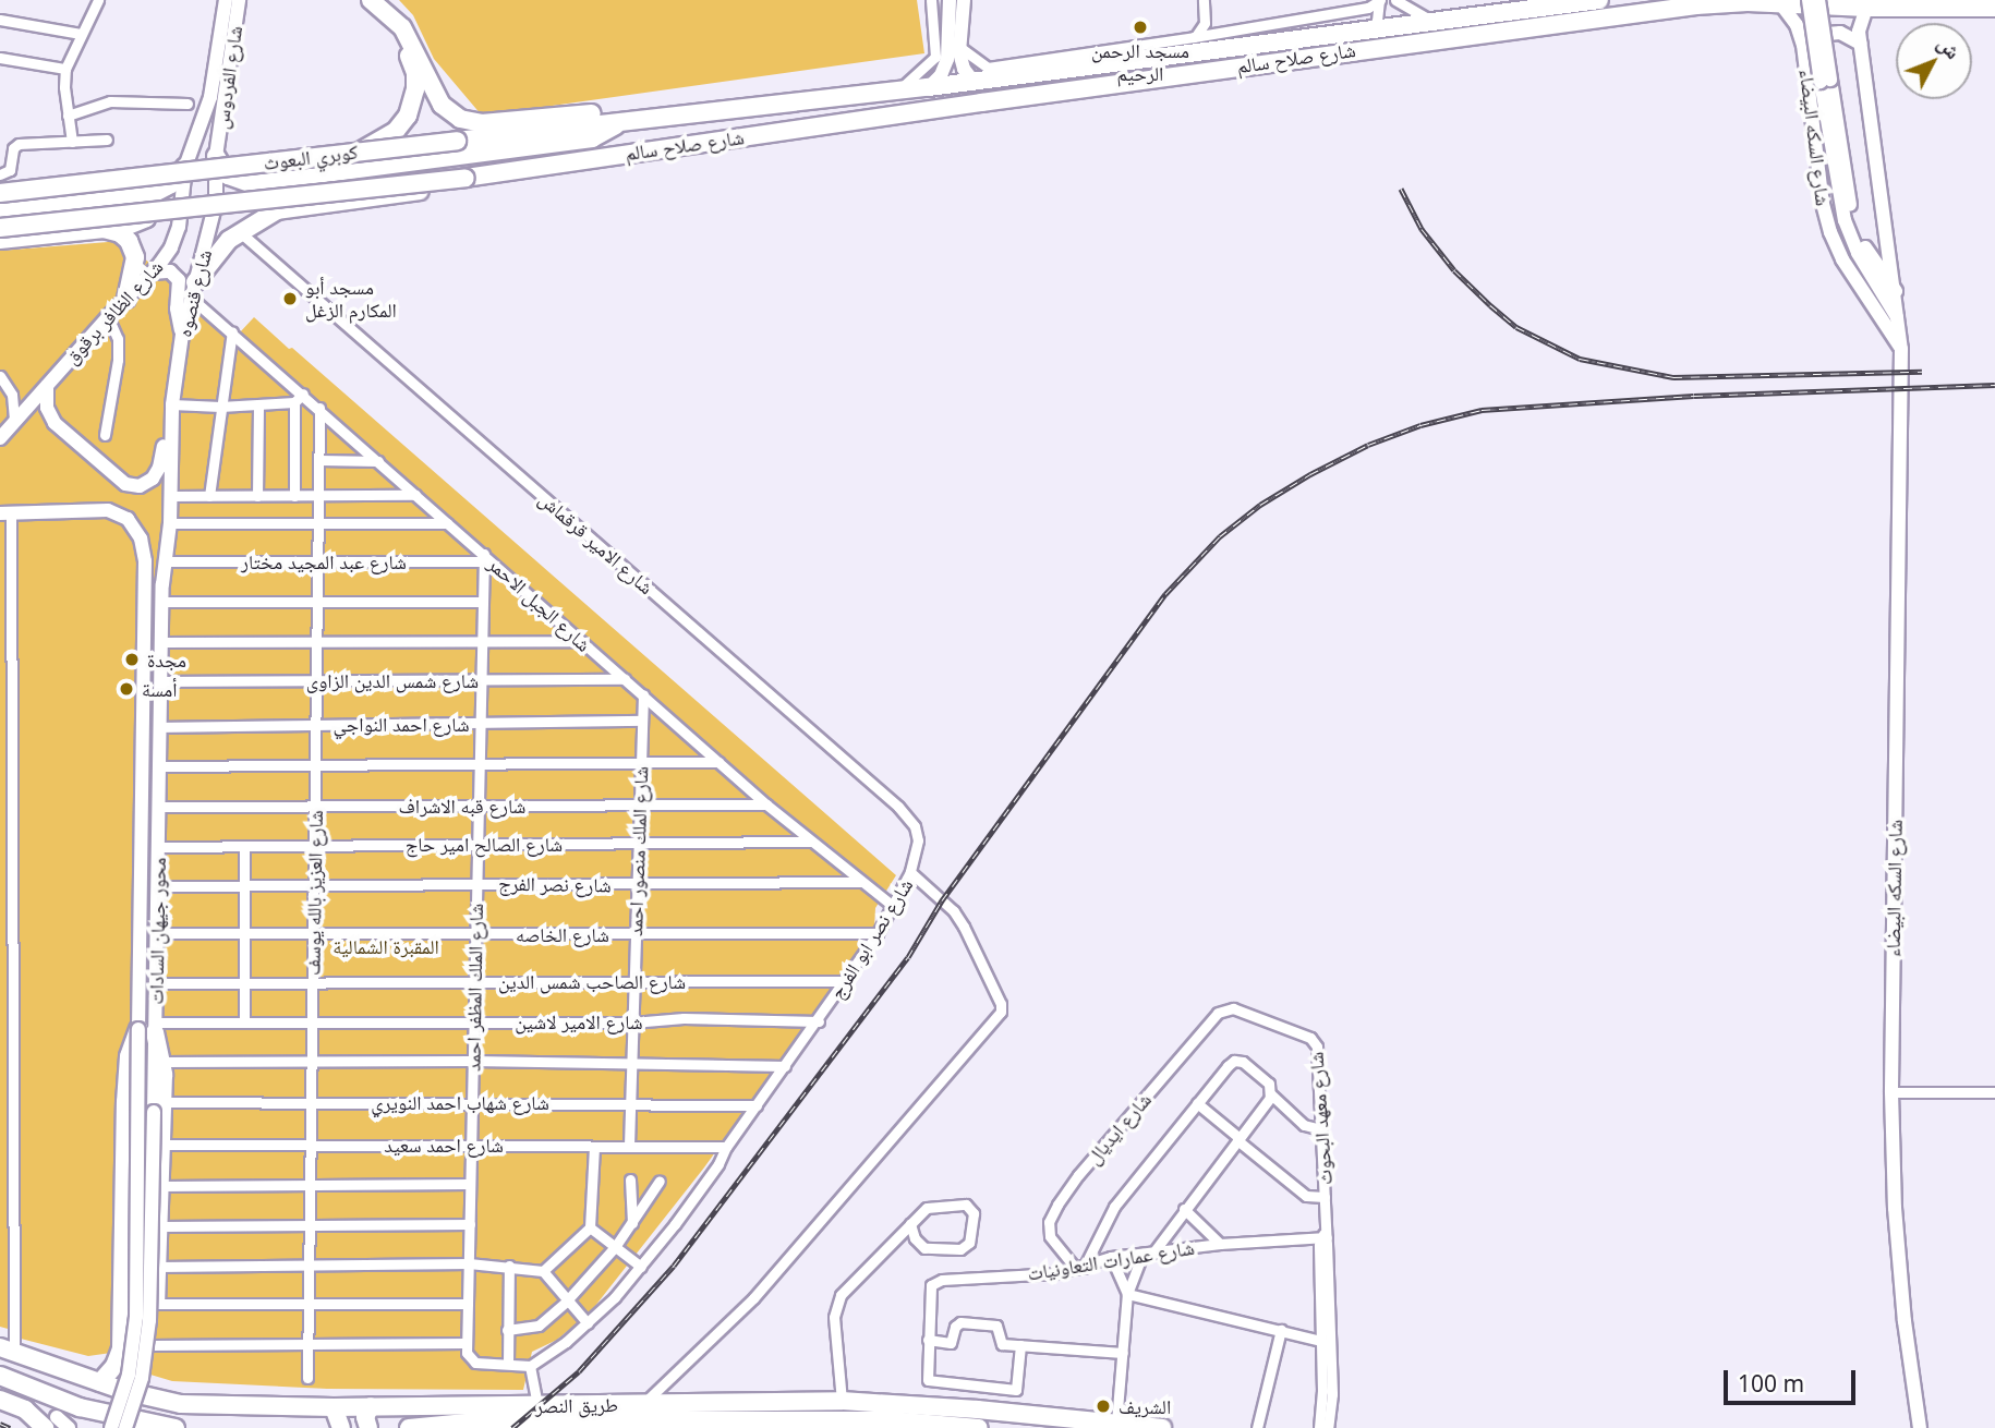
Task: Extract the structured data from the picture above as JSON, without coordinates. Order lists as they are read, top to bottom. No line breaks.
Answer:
{"streets":{"highway":["شارع صلاح سالم","كوبري البعوث","طريق النصر"],"main road":["شارع الفردوس","شارع السكه البيضاء","شارع قنصوه","شارع الظافر برقوق","محور جيهان السادات"],"street":["شارع الامير قرقماش","شارع عبد المجيد مختار","شارع الجبل الاحمر","شارع شمس الدين الزاوى","شارع احمد النواجي","شارع قبه الاشراف","شارع الصالح امير حاج","شارع الملك منصور احمد","شارع نصر الفرج","شارع العزيز بالله يوسف","شارع الخاصه","شارع نصر ابو الفرج","شارع الصاحب شمس الدين","شارع الملك المظفر احمد","شارع الامير لاشين","شارع شهاب احمد النويري","شارع معهد البحوث","شارع ايديال","شارع احمد سعيد","شارع عمارات التعاونيات"]},"crossings":[["شارع صلاح سالم","شارع السكه البيضاء"],["شارع صلاح سالم","كوبري البعوث"],["شارع الفردوس","شارع قنصوه"],["شارع الفردوس","شارع الظافر برقوق"],["شارع قنصوه","شارع الجبل الاحمر"],["شارع قنصوه","محور جيهان السادات"],["شارع الامير قرقماش","شارع نصر ابو الفرج"],["شارع عبد المجيد مختار","شارع الجبل الاحمر"],["شارع عبد المجيد مختار","شارع العزيز بالله يوسف"],["شارع عبد المجيد مختار","محور جيهان السادات"],["شارع عبد المجيد مختار","شارع الملك المظفر احمد"],["شارع الجبل الاحمر","شارع شمس الدين الزاوى"],["شارع الجبل الاحمر","شارع قبه الاشراف"],["شارع الجبل الاحمر","شارع الصالح امير حاج"],["شارع الجبل الاحمر","شارع الملك منصور احمد"],["شارع الجبل الاحمر","شارع نصر الفرج"],["شارع الجبل الاحمر","شارع العزيز بالله يوسف"],["شارع الجبل الاحمر","شارع نصر ابو الفرج"],["شارع الجبل الاحمر","شارع الملك المظفر احمد"],["شارع شمس الدين الزاوى","شارع العزيز بالله يوسف"],["شارع شمس الدين الزاوى","محور جيهان السادات"],["شارع شمس الدين الزاوى","شارع الملك المظفر احمد"],["شارع احمد النواجي","شارع الملك منصور احمد"],["شارع احمد النواجي","شارع العزيز بالله يوسف"],["شارع احمد النواجي","محور جيهان السادات"],["شارع احمد النواجي","شارع الملك المظفر احمد"],["شارع قبه الاشراف","شارع الملك منصور احمد"],["شارع قبه الاشراف","شارع العزيز بالله يوسف"],["شارع قبه الاشراف","محور جيهان السادات"],["شارع قبه الاشراف","شارع الملك المظفر احمد"],["شارع الصالح امير حاج","شارع الملك منصور احمد"],["شارع الصالح امير حاج","شارع العزيز بالله يوسف"],["شارع الصالح امير حاج","محور جيهان السادات"],["شارع الصالح امير حاج","شارع الملك المظفر احمد"],["شارع الملك منصور احمد","شارع نصر الفرج"],["شارع الملك منصور احمد","شارع الخاصه"],["شارع الملك منصور احمد","شارع الصاحب شمس الدين"],["شارع الملك منصور احمد","شارع الامير لاشين"],["شارع الملك منصور احمد","شارع شهاب احمد النويري"],["شارع الملك منصور احمد","شارع احمد سعيد"],["شارع نصر الفرج","شارع العزيز بالله يوسف"],["شارع نصر الفرج","محور جيهان السادات"],["شارع نصر الفرج","شارع الملك المظفر احمد"],["شارع العزيز بالله يوسف","شارع الخاصه"],["شارع العزيز بالله يوسف","شارع الصاحب شمس الدين"],["شارع العزيز بالله يوسف","شارع الامير لاشين"],["شارع العزيز بالله يوسف","شارع شهاب احمد النويري"],["شارع العزيز بالله يوسف","شارع احمد سعيد"],["محور جيهان السادات","شارع الخاصه"],["محور جيهان السادات","شارع الصاحب شمس الدين"],["محور جيهان السادات","شارع الامير لاشين"],["شارع الخاصه","شارع نصر ابو الفرج"],["شارع الخاصه","شارع الملك المظفر احمد"],["شارع نصر ابو الفرج","شارع الصاحب شمس الدين"],["شارع نصر ابو الفرج","شارع الامير لاشين"],["شارع نصر ابو الفرج","شارع شهاب احمد النويري"],["شارع نصر ابو الفرج","شارع احمد سعيد"],["شارع نصر ابو الفرج","طريق النصر"],["شارع الصاحب شمس الدين","شارع الملك المظفر احمد"],["شارع الملك المظفر احمد","شارع الامير لاشين"],["شارع الملك المظفر احمد","شارع شهاب احمد النويري"],["شارع الملك المظفر احمد","شارع احمد سعيد"],["شارع معهد البحوث","شارع ايديال"],["شارع معهد البحوث","شارع عمارات التعاونيات"],["شارع ايديال","شارع عمارات التعاونيات"]],"parks":["المقبرة الشمالية"],"places":["مسجد الرحمن الرحيم","مسجد أبو المكارم الزغل","مجدة","أمسة","الشريف"],"scale_bar":"100 m","north":"top right"}
